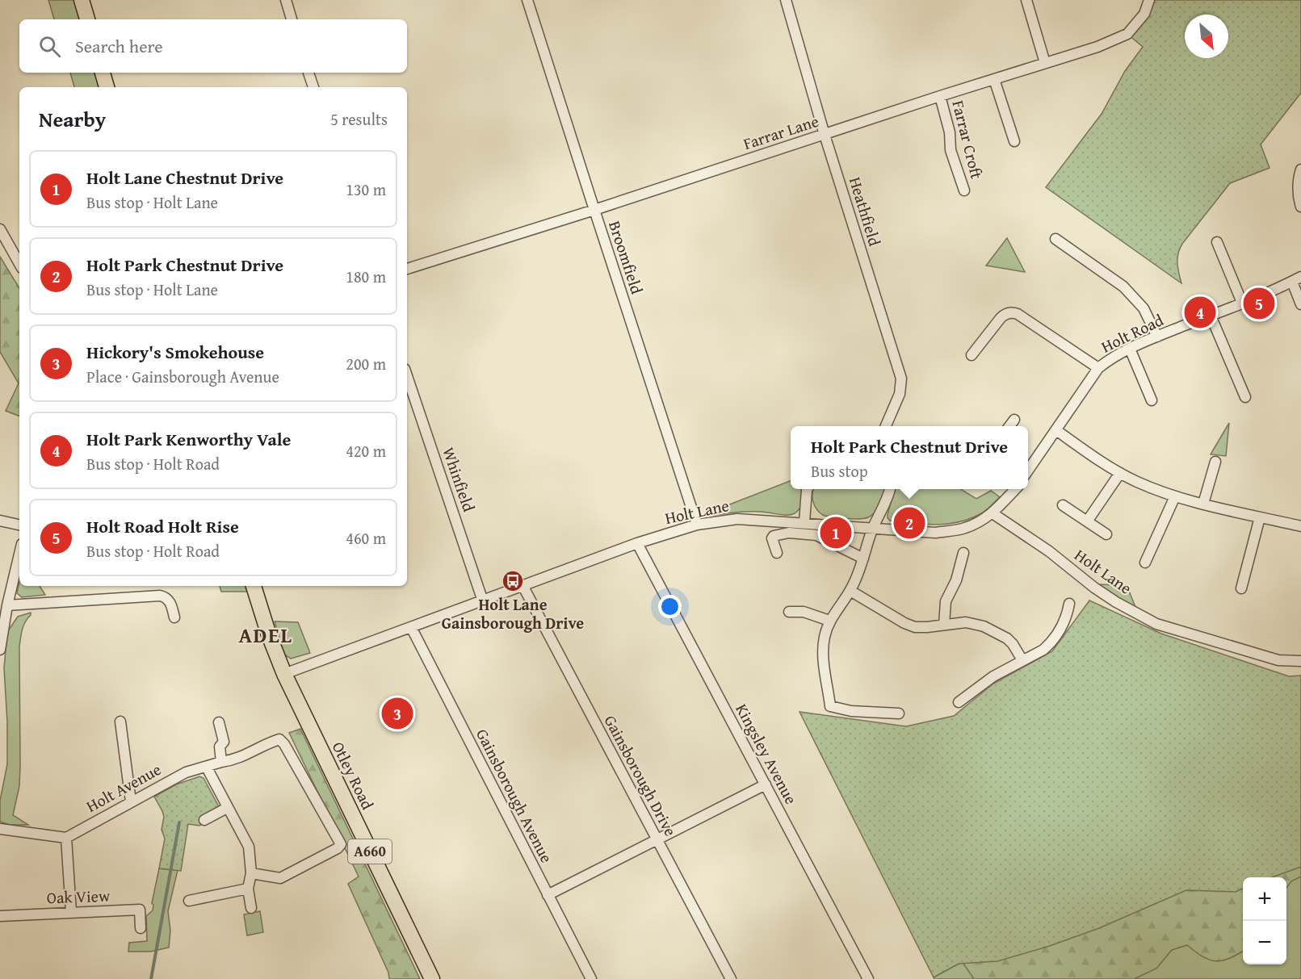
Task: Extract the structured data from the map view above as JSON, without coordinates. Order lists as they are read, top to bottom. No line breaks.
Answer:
{"streets":{"highway":["Otley Road","A660"],"street":["Farrar Lane","Farrar Croft","Heathfield","Broomfield","Holt Road","Whinfield","Holt Lane","Kingsley Avenue","Gainsborough Drive","Holt Avenue","Gainsborough Avenue","Oak View"]},"crossings":[["Farrar Lane","Farrar Croft"],["Farrar Lane","Heathfield"],["Farrar Lane","Broomfield"],["Broomfield","Holt Lane"],["Whinfield","Holt Lane"],["Holt Lane","Kingsley Avenue"],["Holt Lane","Otley Road"],["Holt Lane","Gainsborough Drive"],["Holt Lane","Gainsborough Avenue"]],"districts":["ADEL"],"places":{"bus stop":["Holt Lane Gainsborough Drive"]},"north":"bottom right","page":{"search":"Search here","heading":["Nearby","5 results"],"list":[{"mark":"1","name":"Holt Lane Chestnut Drive","note":"Bus stop · Holt Lane","value":"130 m"},{"mark":"2","name":"Holt Park Chestnut Drive","note":"Bus stop · Holt Lane","value":"180 m"},{"mark":"3","name":"Hickory's Smokehouse","note":"Place · Gainsborough Avenue","value":"200 m"},{"mark":"4","name":"Holt Park Kenworthy Vale","note":"Bus stop · Holt Road","value":"420 m"},{"mark":"5","name":"Holt Road Holt Rise","note":"Bus stop · Holt Road","value":"460 m"}],"pins":["5","4","2","1","3"],"popup":["Holt Park Chestnut Drive","Bus stop"],"map_buttons":["+","−"]}}
